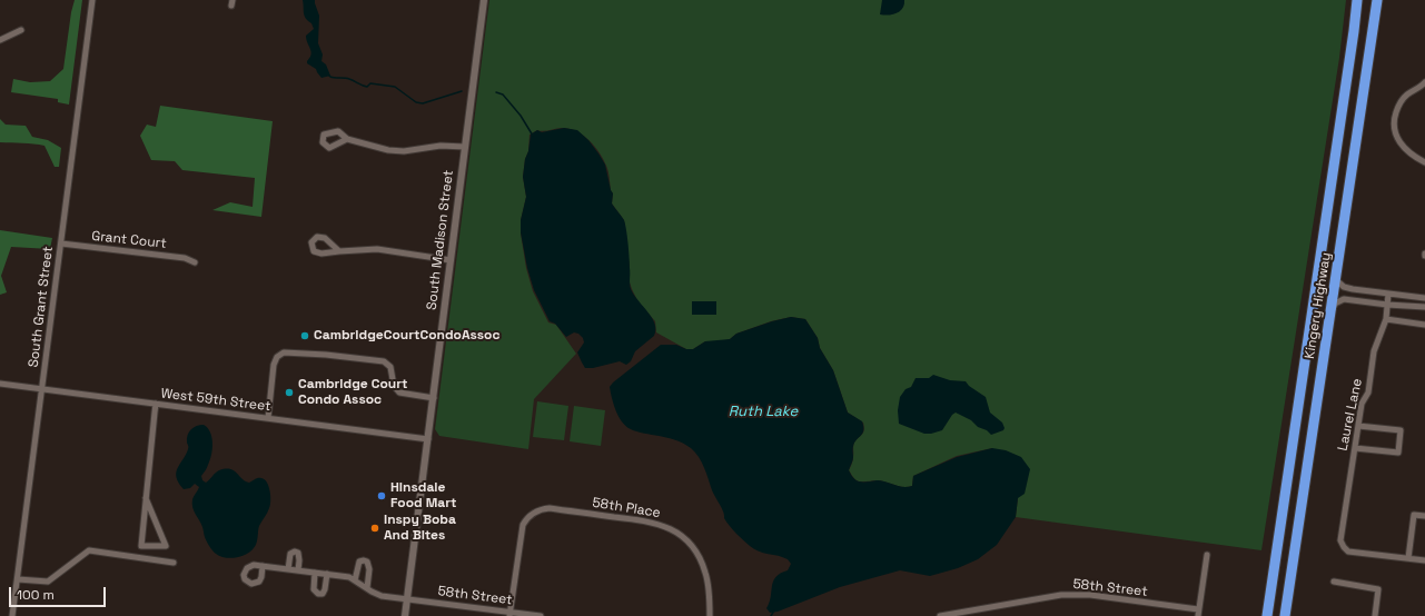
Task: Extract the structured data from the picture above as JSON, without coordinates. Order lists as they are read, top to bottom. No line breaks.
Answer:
{"streets":{"highway":["Kingery Highway"],"street":["Grant Court","South Madison Street","South Grant Street","West 59th Street","Laurel Lane","58th Place","58th Street"]},"crossings":[["Grant Court","South Grant Street"],["South Madison Street","West 59th Street"],["South Madison Street","58th Street"],["South Grant Street","West 59th Street"],["58th Place","58th Street"]],"water":["Ruth Lake"],"places":["CambridgeCourtCondoAssoc","Cambridge Court Condo Assoc","Hinsdale Food Mart","Inspy Boba And Bites"],"scale_bar":"100 m"}
